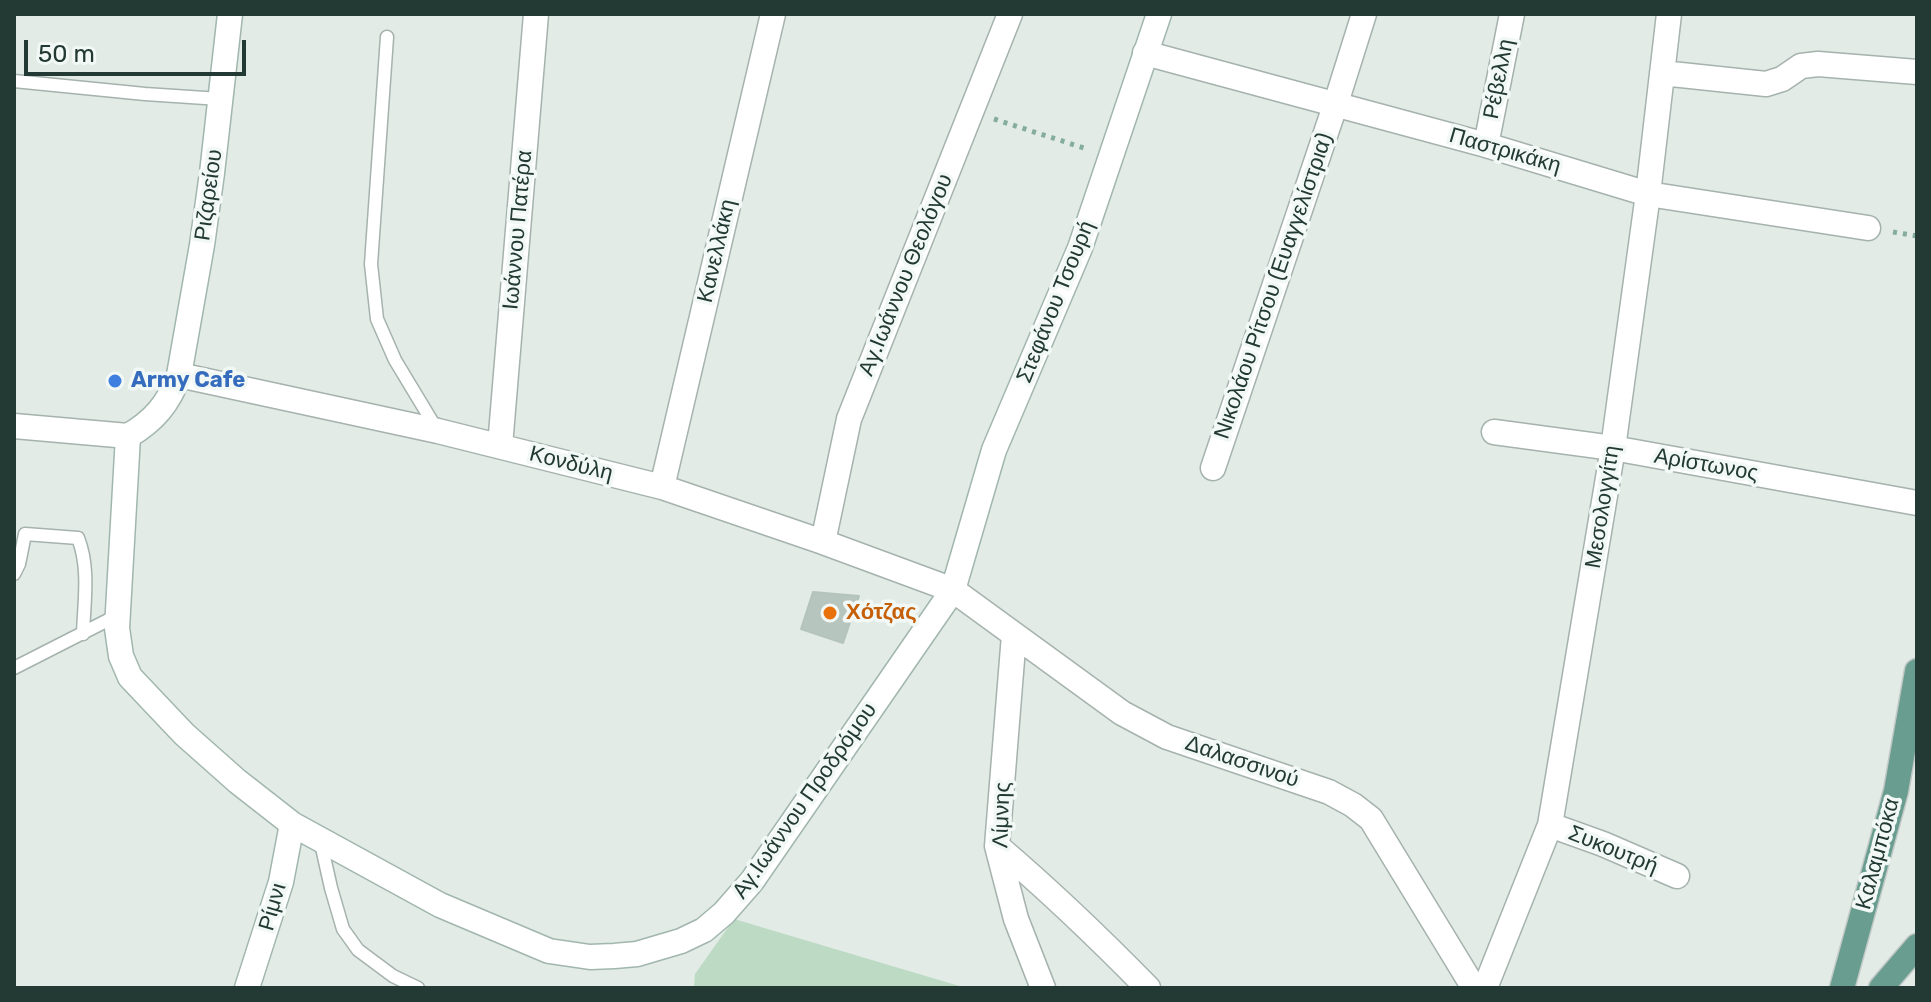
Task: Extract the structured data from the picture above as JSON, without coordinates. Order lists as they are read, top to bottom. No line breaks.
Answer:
{"streets":{"main road":["Καλαμπόκα"],"street":["Ρέβελλη","Παστρικάκη","Ριζαρείου","Ιωάννου Πατέρα","Κανελλάκη","Αγ.Ιωάννου Θεολόγου","Νικολάου Ρίτσου (Ευαγγελίστρια)","Στεφάνου Τσουρή","Κονδύλη","Αρίστωνος","Μεσολογγίτη","Δαλασσινού","Αγ.Ιωάννου Προδρόμου","Λίμνης","Συκουτρή","Ρίμνι"]},"crossings":[["Ρέβελλη","Παστρικάκη"],["Παστρικάκη","Νικολάου Ρίτσου (Ευαγγελίστρια)"],["Παστρικάκη","Στεφάνου Τσουρή"],["Παστρικάκη","Μεσολογγίτη"],["Ριζαρείου","Κονδύλη"],["Ριζαρείου","Αγ.Ιωάννου Προδρόμου"],["Ιωάννου Πατέρα","Κονδύλη"],["Κανελλάκη","Κονδύλη"],["Αγ.Ιωάννου Θεολόγου","Κονδύλη"],["Στεφάνου Τσουρή","Κονδύλη"],["Στεφάνου Τσουρή","Δαλασσινού"],["Στεφάνου Τσουρή","Αγ.Ιωάννου Προδρόμου"],["Κονδύλη","Δαλασσινού"],["Κονδύλη","Αγ.Ιωάννου Προδρόμου"],["Αρίστωνος","Μεσολογγίτη"],["Μεσολογγίτη","Συκουτρή"],["Δαλασσινού","Αγ.Ιωάννου Προδρόμου"],["Δαλασσινού","Λίμνης"],["Αγ.Ιωάννου Προδρόμου","Ρίμνι"]],"places":["Army Cafe","Χότζας"],"scale_bar":"50 m"}
